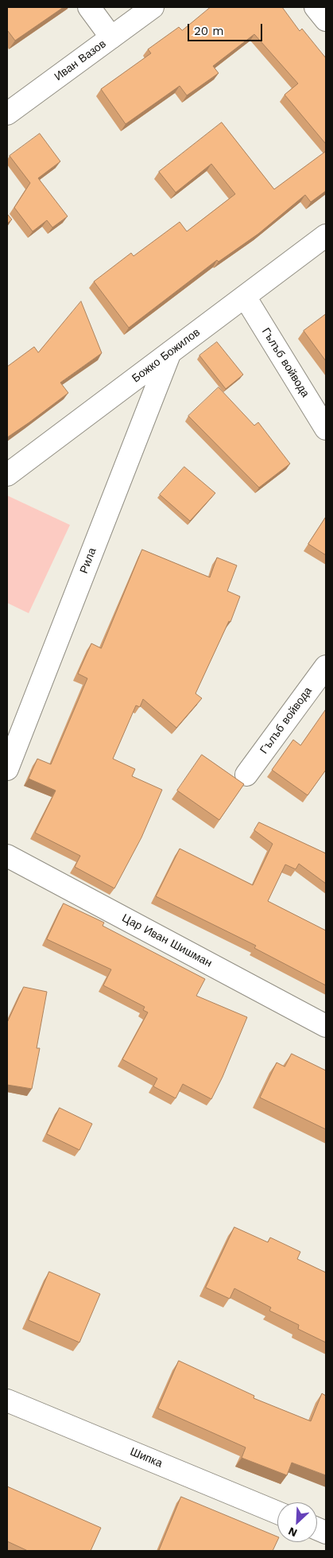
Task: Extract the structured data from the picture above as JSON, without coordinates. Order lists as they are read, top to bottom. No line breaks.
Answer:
{"streets":{"street":["Иван Вазов","Божко Божилов","Гълъб войвода","Рила","Цар Иван Шишман","Шипка"]},"crossings":[["Божко Божилов","Гълъб войвода"],["Божко Божилов","Рила"]],"scale_bar":"20 m","north":"bottom left"}
